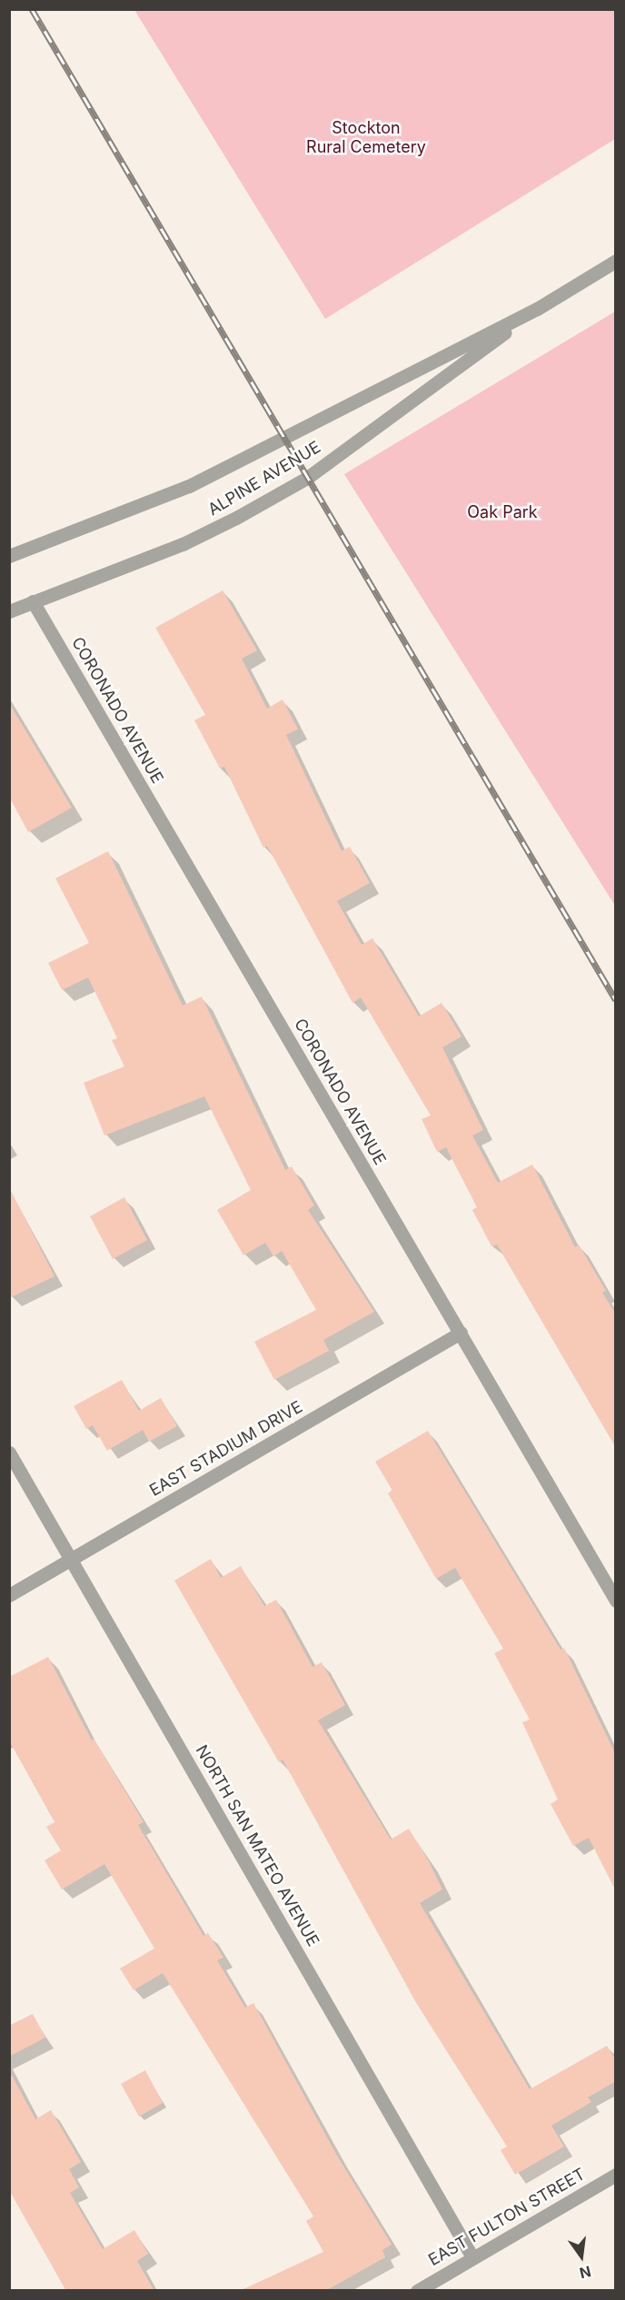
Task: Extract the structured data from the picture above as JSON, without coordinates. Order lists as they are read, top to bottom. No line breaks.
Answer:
{"streets":{"street":["ALPINE AVENUE","CORONADO AVENUE","EAST STADIUM DRIVE","NORTH SAN MATEO AVENUE","EAST FULTON STREET"]},"crossings":[["ALPINE AVENUE","CORONADO AVENUE"],["CORONADO AVENUE","EAST STADIUM DRIVE"],["EAST STADIUM DRIVE","NORTH SAN MATEO AVENUE"],["NORTH SAN MATEO AVENUE","EAST FULTON STREET"]],"parks":["Stockton Rural Cemetery","Oak Park"],"north":"bottom"}
